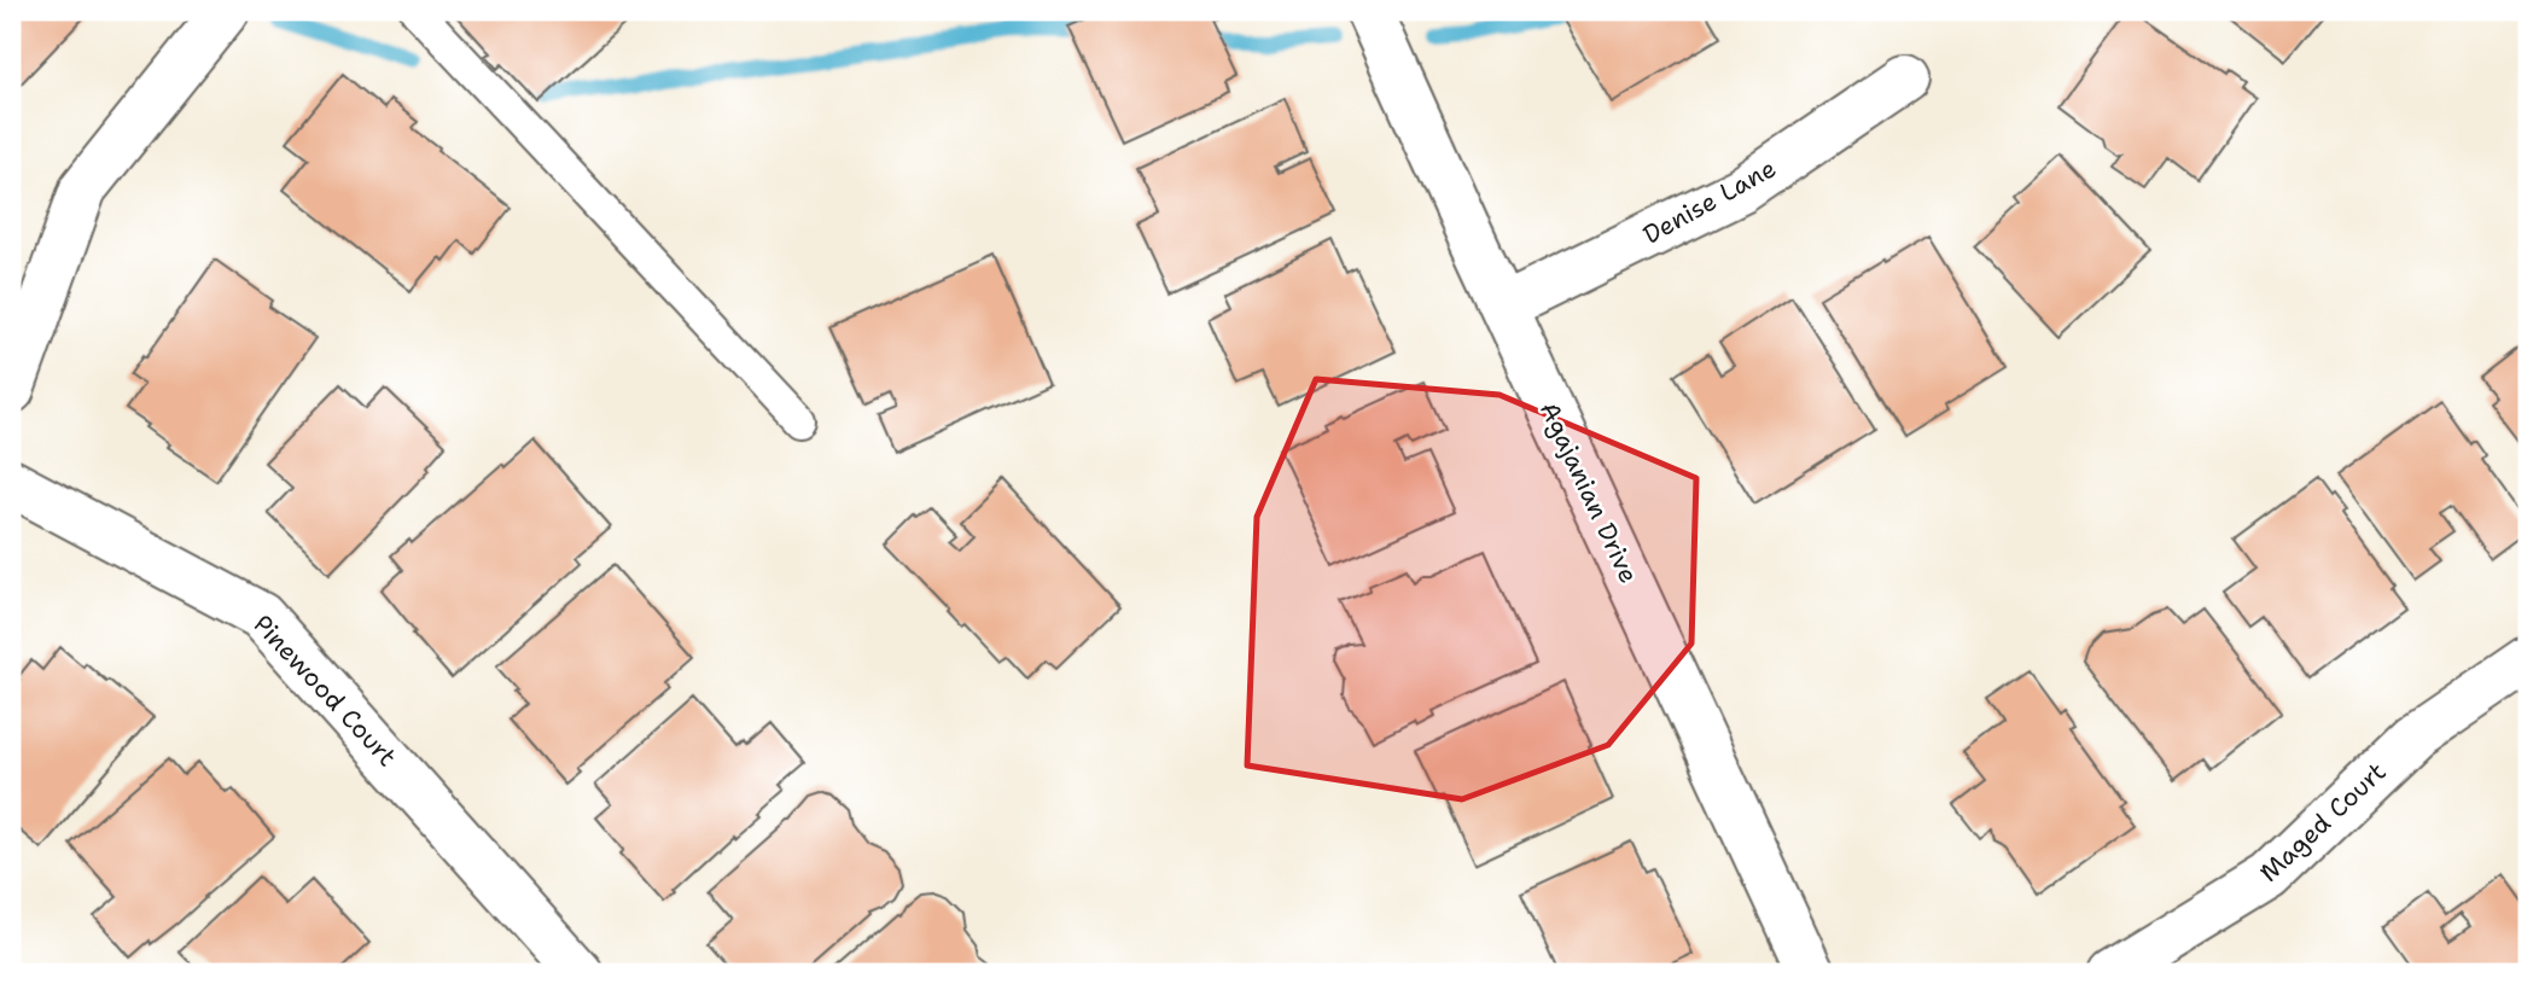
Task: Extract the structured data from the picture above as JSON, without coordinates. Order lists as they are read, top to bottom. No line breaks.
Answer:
{"streets":{"street":["Denise Lane","Agajanian Drive","Pinewood Court","Maged Court"]},"crossings":[["Denise Lane","Agajanian Drive"]]}
